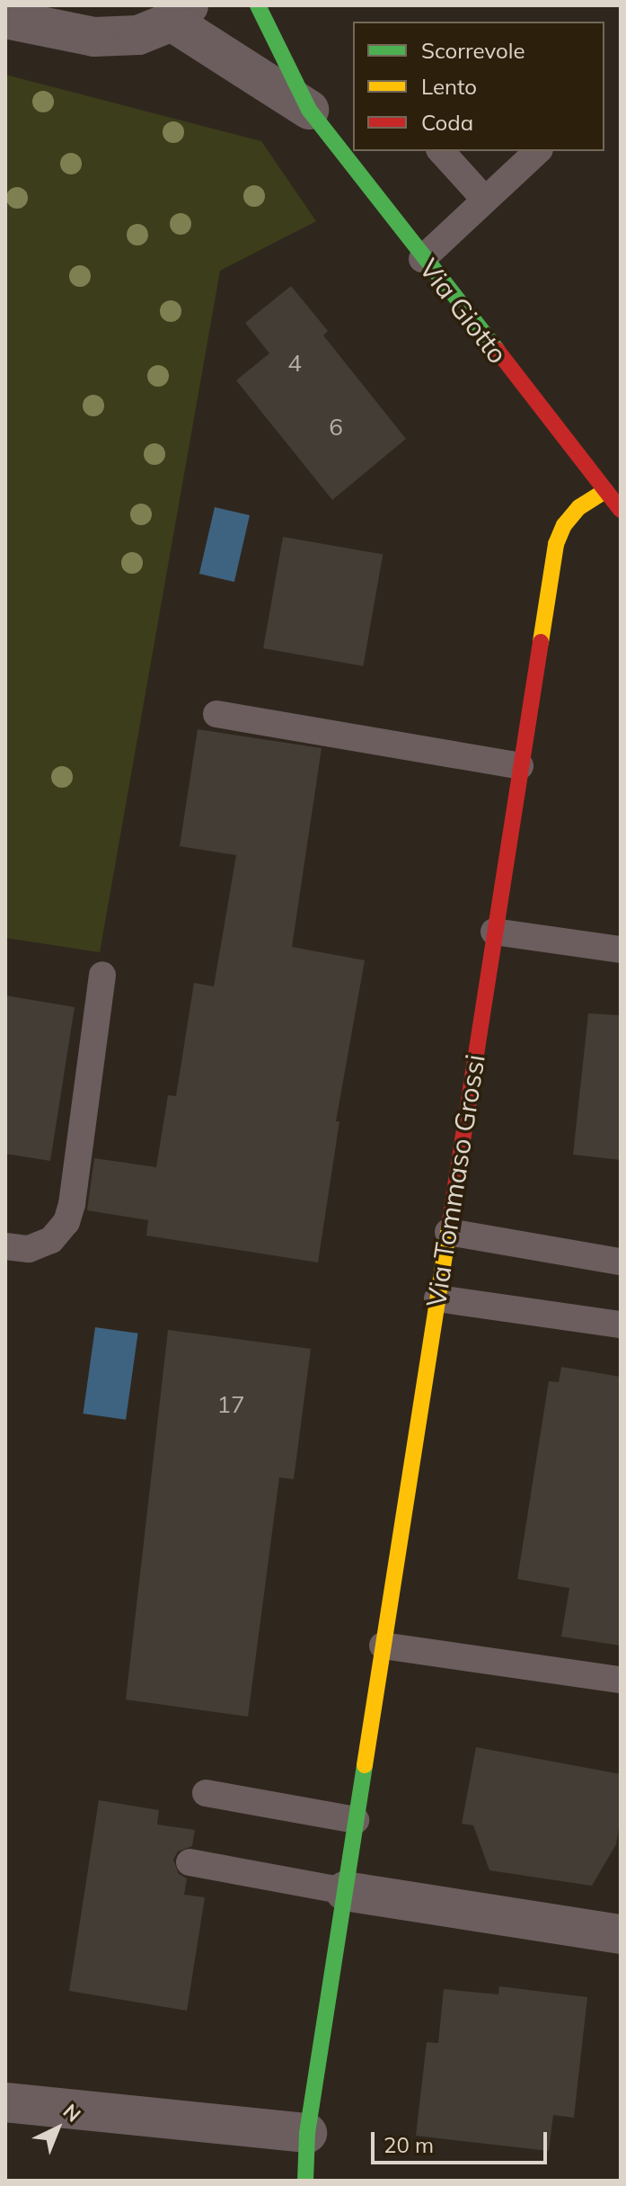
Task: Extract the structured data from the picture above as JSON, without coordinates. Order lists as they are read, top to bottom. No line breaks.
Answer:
{"streets":{"street":["Via Giotto","Via Tommaso Grossi"]},"crossings":[["Via Giotto","Via Tommaso Grossi"]],"house_numbers":["4","6","17"],"legend":["Scorrevole","Lento","Coda"],"scale_bar":"20 m","north":"top right"}
